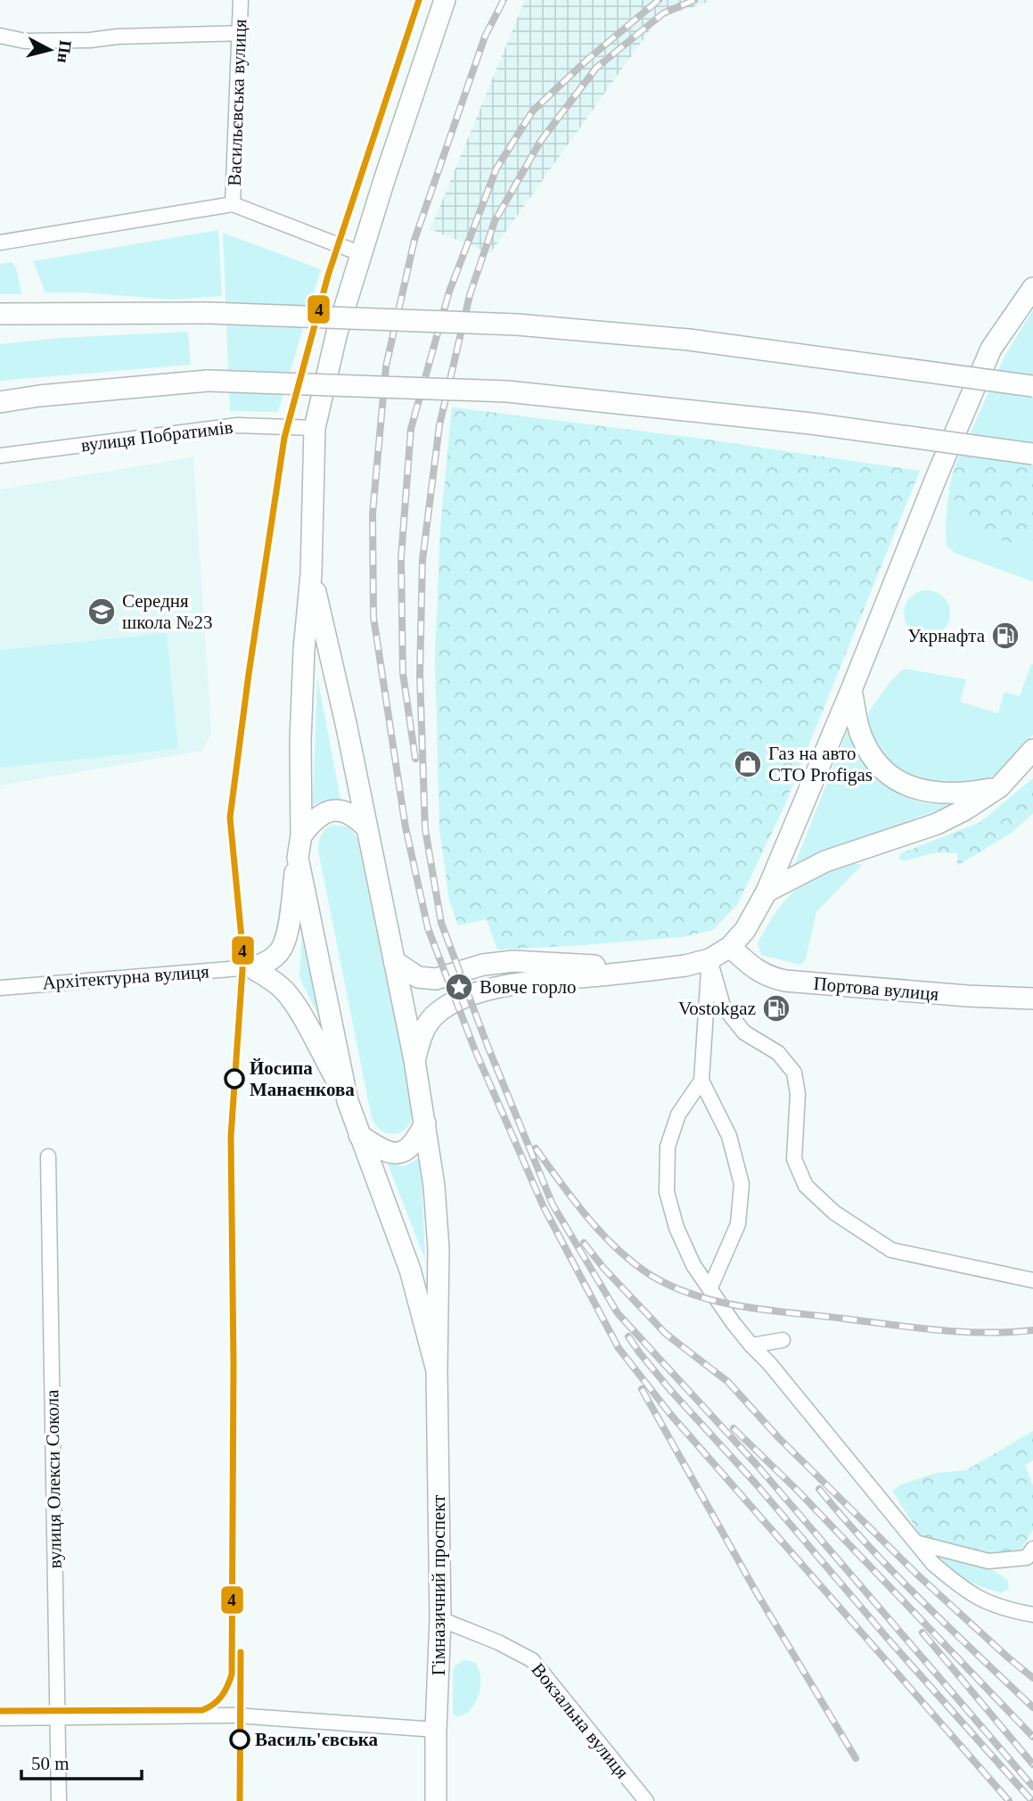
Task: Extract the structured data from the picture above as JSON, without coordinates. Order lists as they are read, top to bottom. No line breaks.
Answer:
{"streets":{"main road":["Портова вулиця","Гімназичний проспект"],"street":["Васильєвська вулиця","вулиця Побратимів","Архітектурна вулиця","вулиця Олекси Сокола","Вокзальна вулиця"]},"crossings":[["Гімназичний проспект","Вокзальна вулиця"]],"places":{"school or university":["Середня школа №23"],"fuel station":["Укрнафта","Vostokgaz"],"shop":["Газ на авто СТО Profigas"],"place":["Вовче горло"],"other":["Йосипа Манаєнкова","Василь'євська"]},"lines":["transit line 4"],"scale_bar":"50 m","north":"right"}
